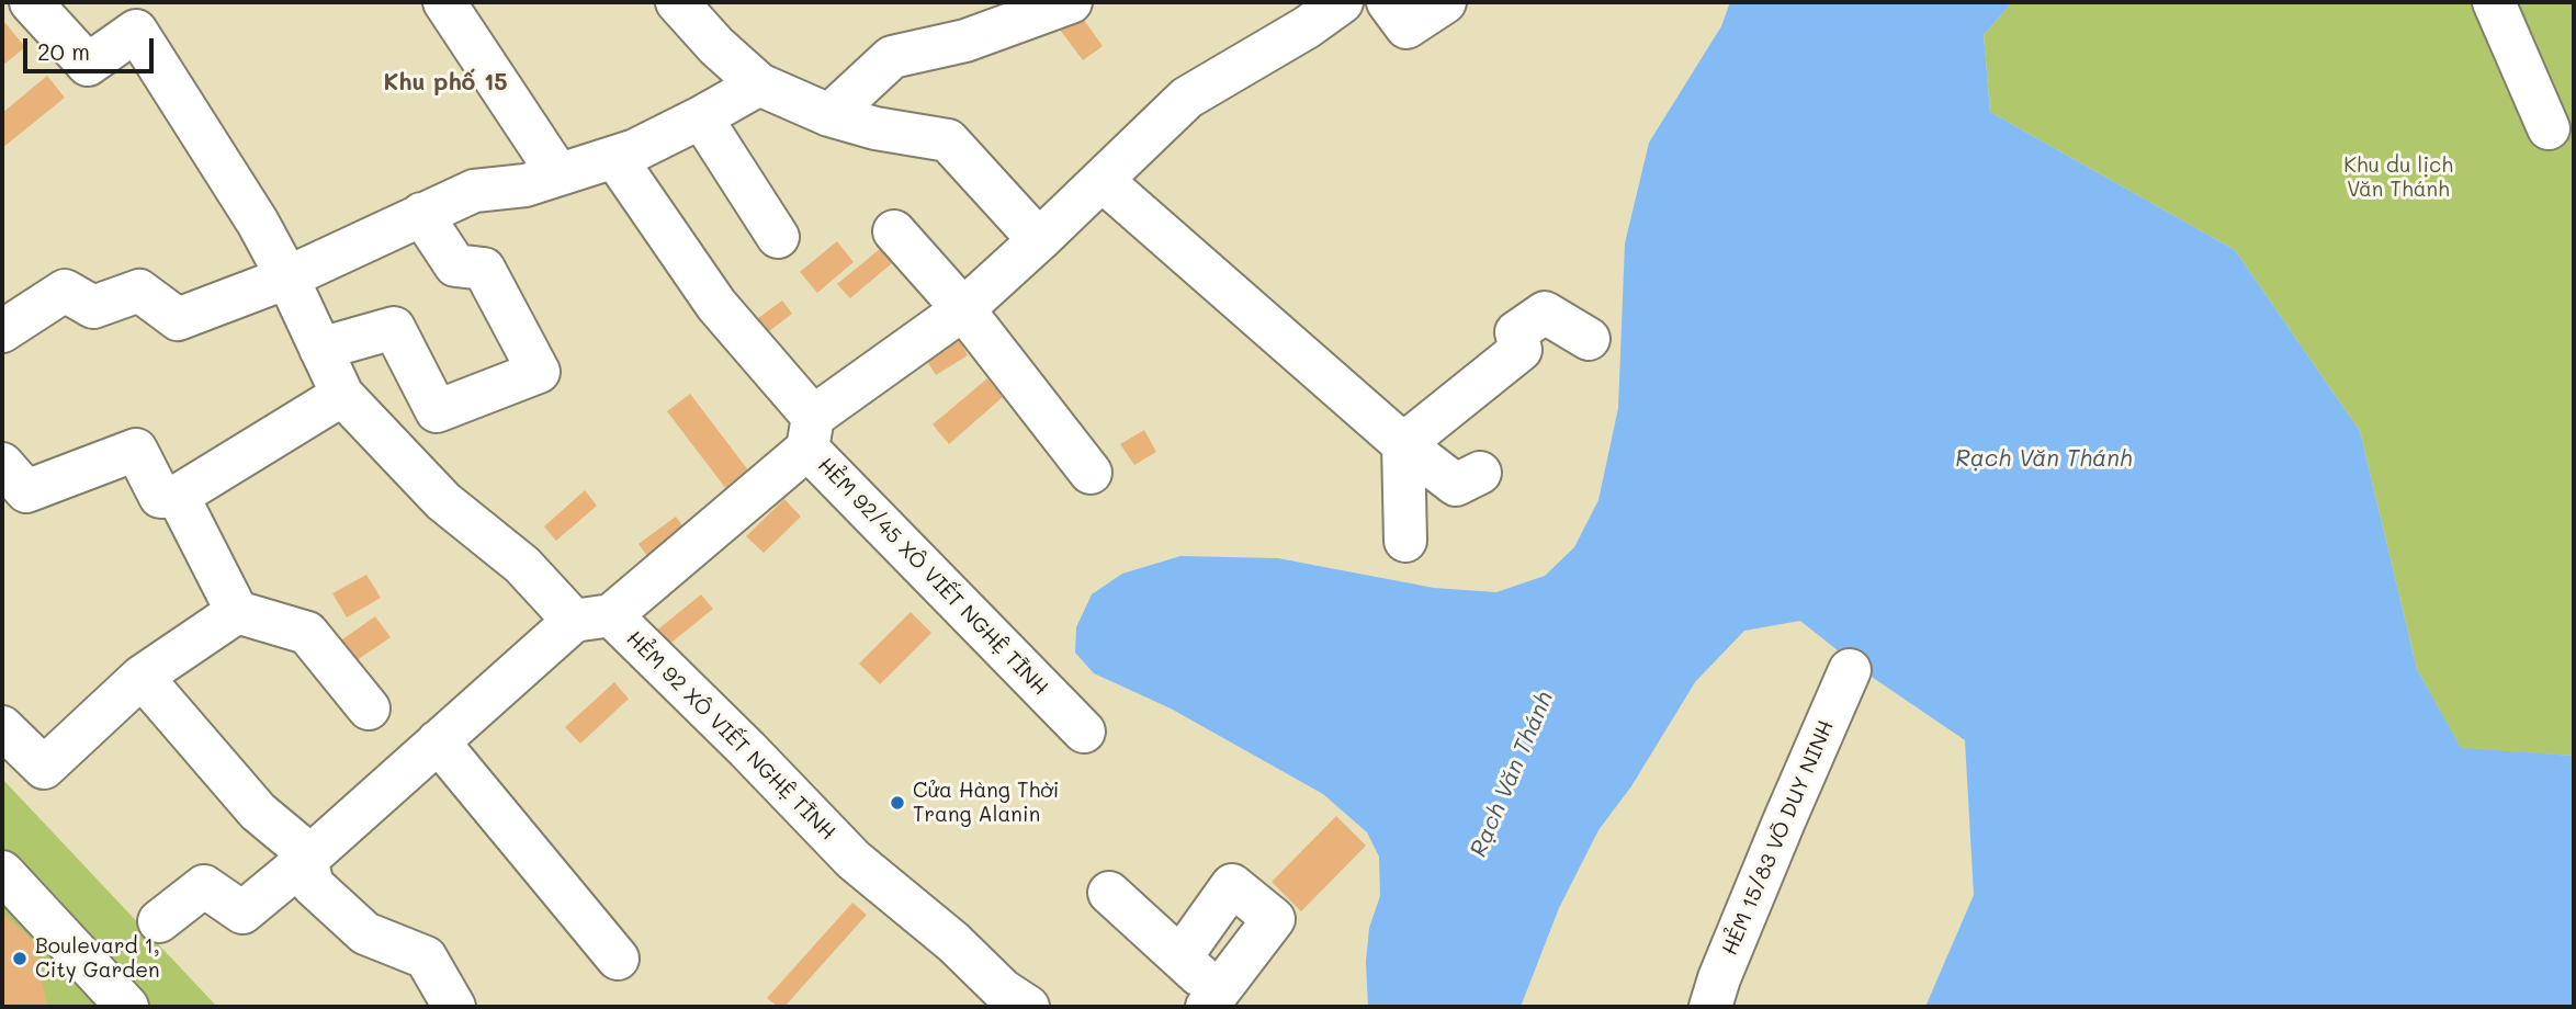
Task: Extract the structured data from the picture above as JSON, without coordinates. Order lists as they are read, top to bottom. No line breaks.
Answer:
{"streets":{"street":["HẺM 92/45 XÔ VIẾT NGHỆ TĨNH","HẺM 92 XÔ VIẾT NGHỆ TĨNH","HẺM 15/83 VÕ DUY NINH"]},"districts":["Khu phố 15"],"water":["Rạch Văn Thánh"],"parks":["Khu du lịch Văn Thánh"],"places":["Cửa Hàng Thời Trang Alanin","Boulevard 1, City Garden"],"scale_bar":"20 m"}
